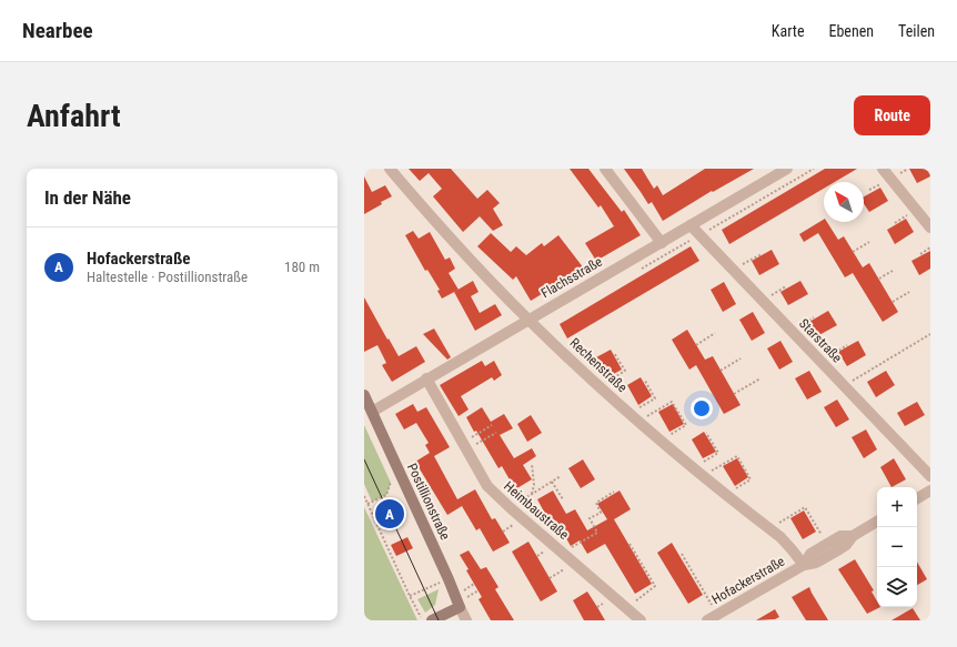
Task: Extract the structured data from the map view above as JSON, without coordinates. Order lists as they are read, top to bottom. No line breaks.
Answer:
{"streets":{"street":["Flachsstraße","Starstraße","Rechenstraße","Postillionstraße","Heimbaustraße","Hofackerstraße"]},"crossings":[["Flachsstraße","Starstraße"],["Flachsstraße","Rechenstraße"],["Flachsstraße","Postillionstraße"],["Flachsstraße","Heimbaustraße"],["Rechenstraße","Hofackerstraße"]],"north":"top left","page":{"header":"Nearbee","nav":["Karte","Ebenen","Teilen"],"buttons":"Route","title":"Anfahrt","heading":"In der Nähe","list":[{"mark":"A","name":"Hofackerstraße","note":"Haltestelle · Postillionstraße","value":"180 m"}],"map_buttons":["+","−"],"pins":"A"}}
